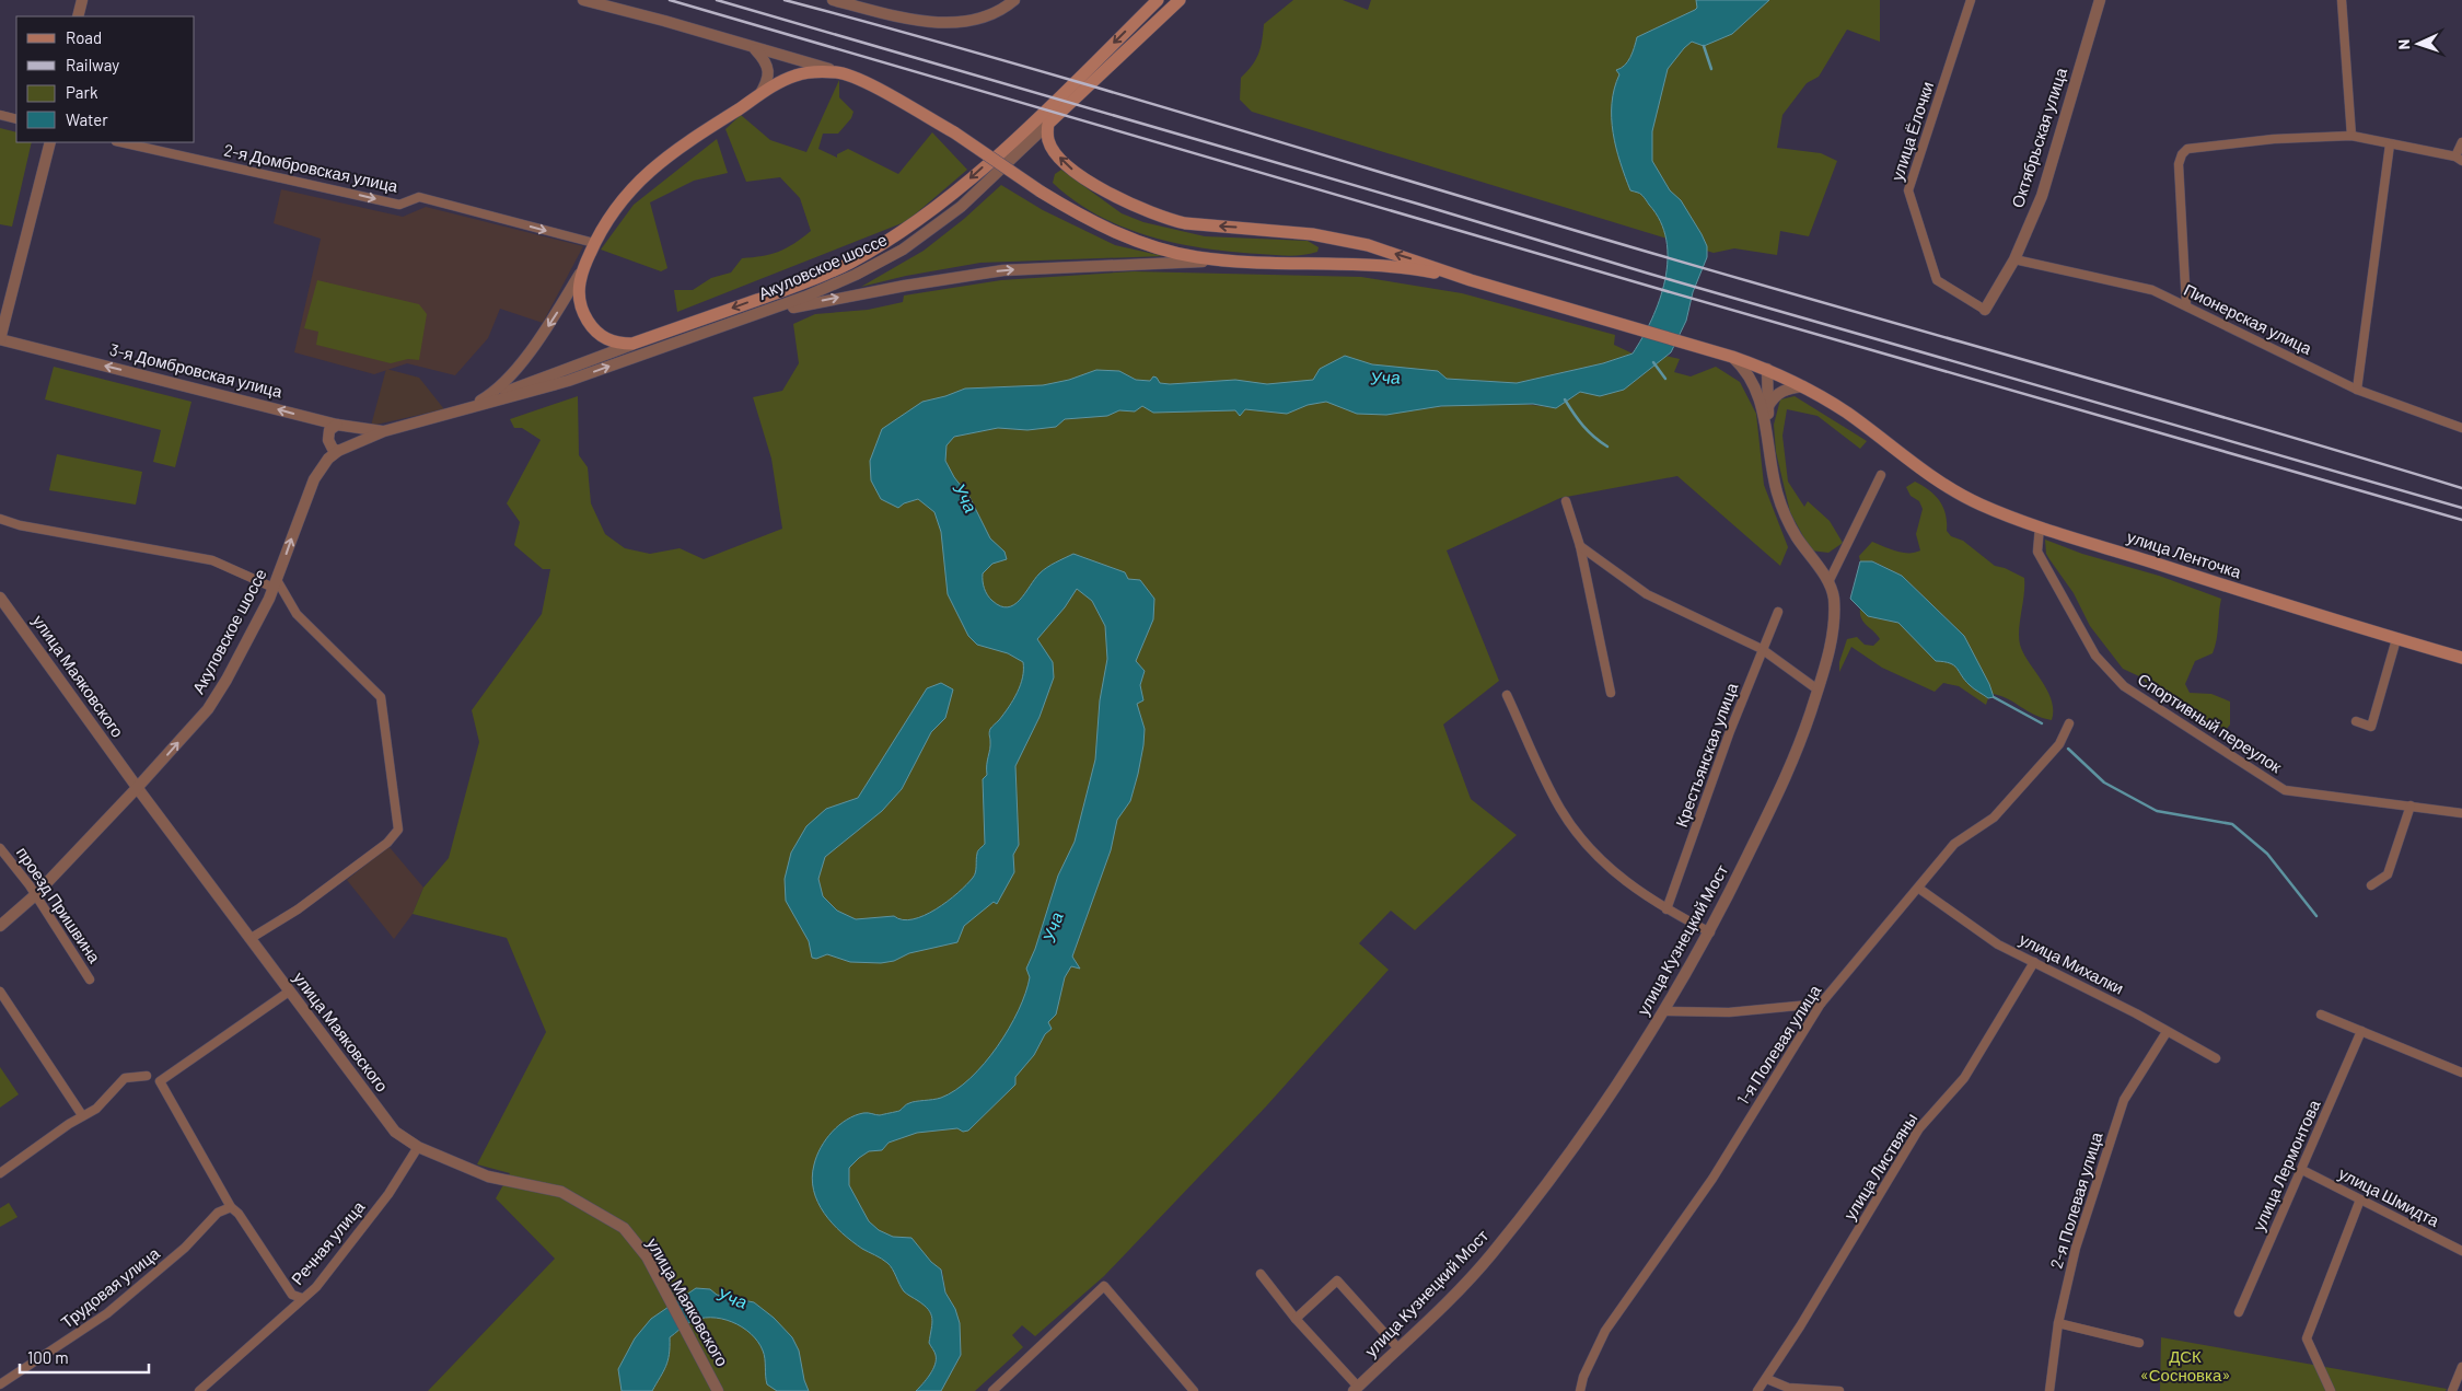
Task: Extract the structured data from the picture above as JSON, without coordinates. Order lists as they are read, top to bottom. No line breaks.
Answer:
{"streets":{"main road":["Акуловское шоссе","улица Ленточка"],"street":["улица Ёлочки","Октябрьская улица","2-я Домбровская улица","Пионерская улица","3-я Домбровская улица","улица Маяковского","Спортивный переулок","Крестьянская улица","проезд Пришвина","улица Кузнецкий Мост","улица Михалки","1-я Полевая улица","улица Лермонтова","улица Листвяны","улица Шмидта","2-я Полевая улица","Речная улица","Трудовая улица"]},"crossings":[["улица Ёлочки","Октябрьская улица"],["Октябрьская улица","Пионерская улица"],["Акуловское шоссе","3-я Домбровская улица"],["Акуловское шоссе","улица Маяковского"],["Акуловское шоссе","проезд Пришвина"],["улица Ленточка","Спортивный переулок"],["улица Маяковского","Речная улица"],["улица Михалки","1-я Полевая улица"],["улица Михалки","улица Листвяны"],["улица Михалки","2-я Полевая улица"],["улица Лермонтова","улица Шмидта"]],"one_way":["2-я Домбровская улица","3-я Домбровская улица"],"water":["Уча"],"parks":["ДСК «Сосновка»"],"legend":["Road","Railway","Park","Water"],"scale_bar":"100 m","north":"left"}
